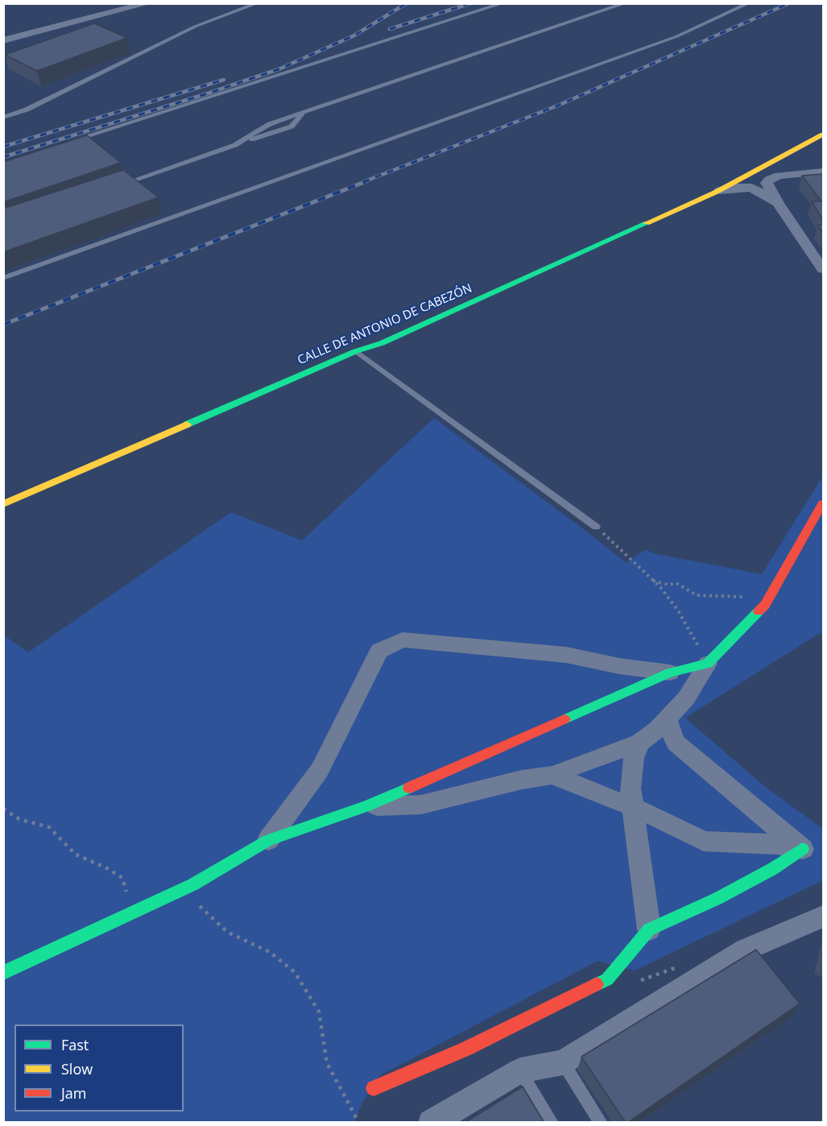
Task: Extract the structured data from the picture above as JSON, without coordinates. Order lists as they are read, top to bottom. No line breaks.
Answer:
{"streets":{"street":["CALLE DE ANTONIO DE CABEZÓN"]},"legend":["Fast","Slow","Jam"]}
